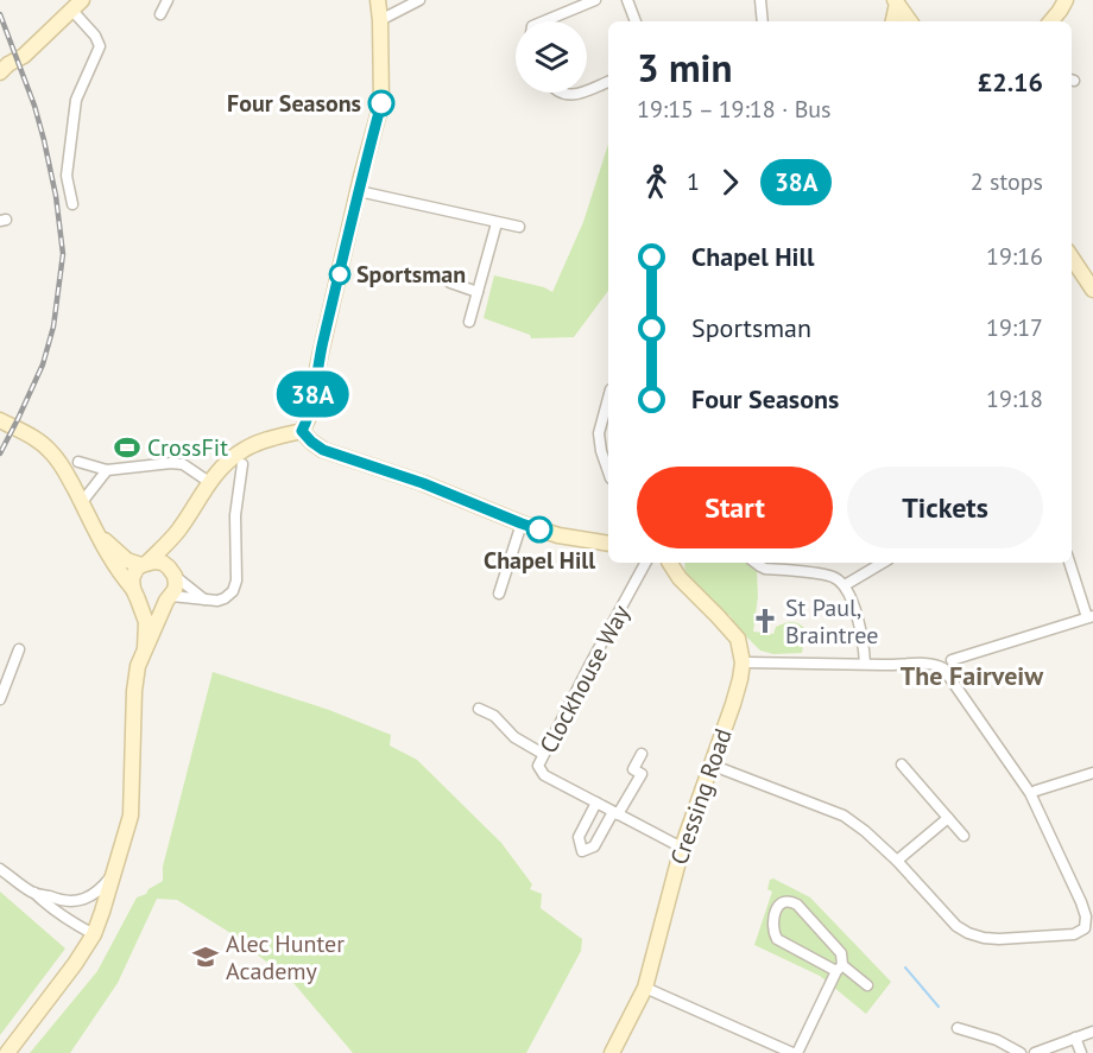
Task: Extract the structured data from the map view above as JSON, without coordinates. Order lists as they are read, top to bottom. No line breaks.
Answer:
{"streets":{"main road":["Cressing Road"],"street":["Clockhouse Way"]},"crossings":[["Clockhouse Way","Cressing Road"]],"districts":["The Fairveiw"],"places":{"other":["Four Seasons","Sportsman","Chapel Hill"],"sports":["CrossFit"],"church":["St Paul, Braintree"],"school or university":["Alec Hunter Academy"]},"lines":["bus line 38A"],"page":{"on_map":"38A","heading":["3 min","19:15 – 19:18 · Bus","£2.16"],"legs":["1","38A","2 stops"],"list":[{"name":"Chapel Hill","value":"19:16"},{"name":"Sportsman","value":"19:17"},{"name":"Four Seasons","value":"19:18"}],"buttons":["Start","Tickets"]}}
